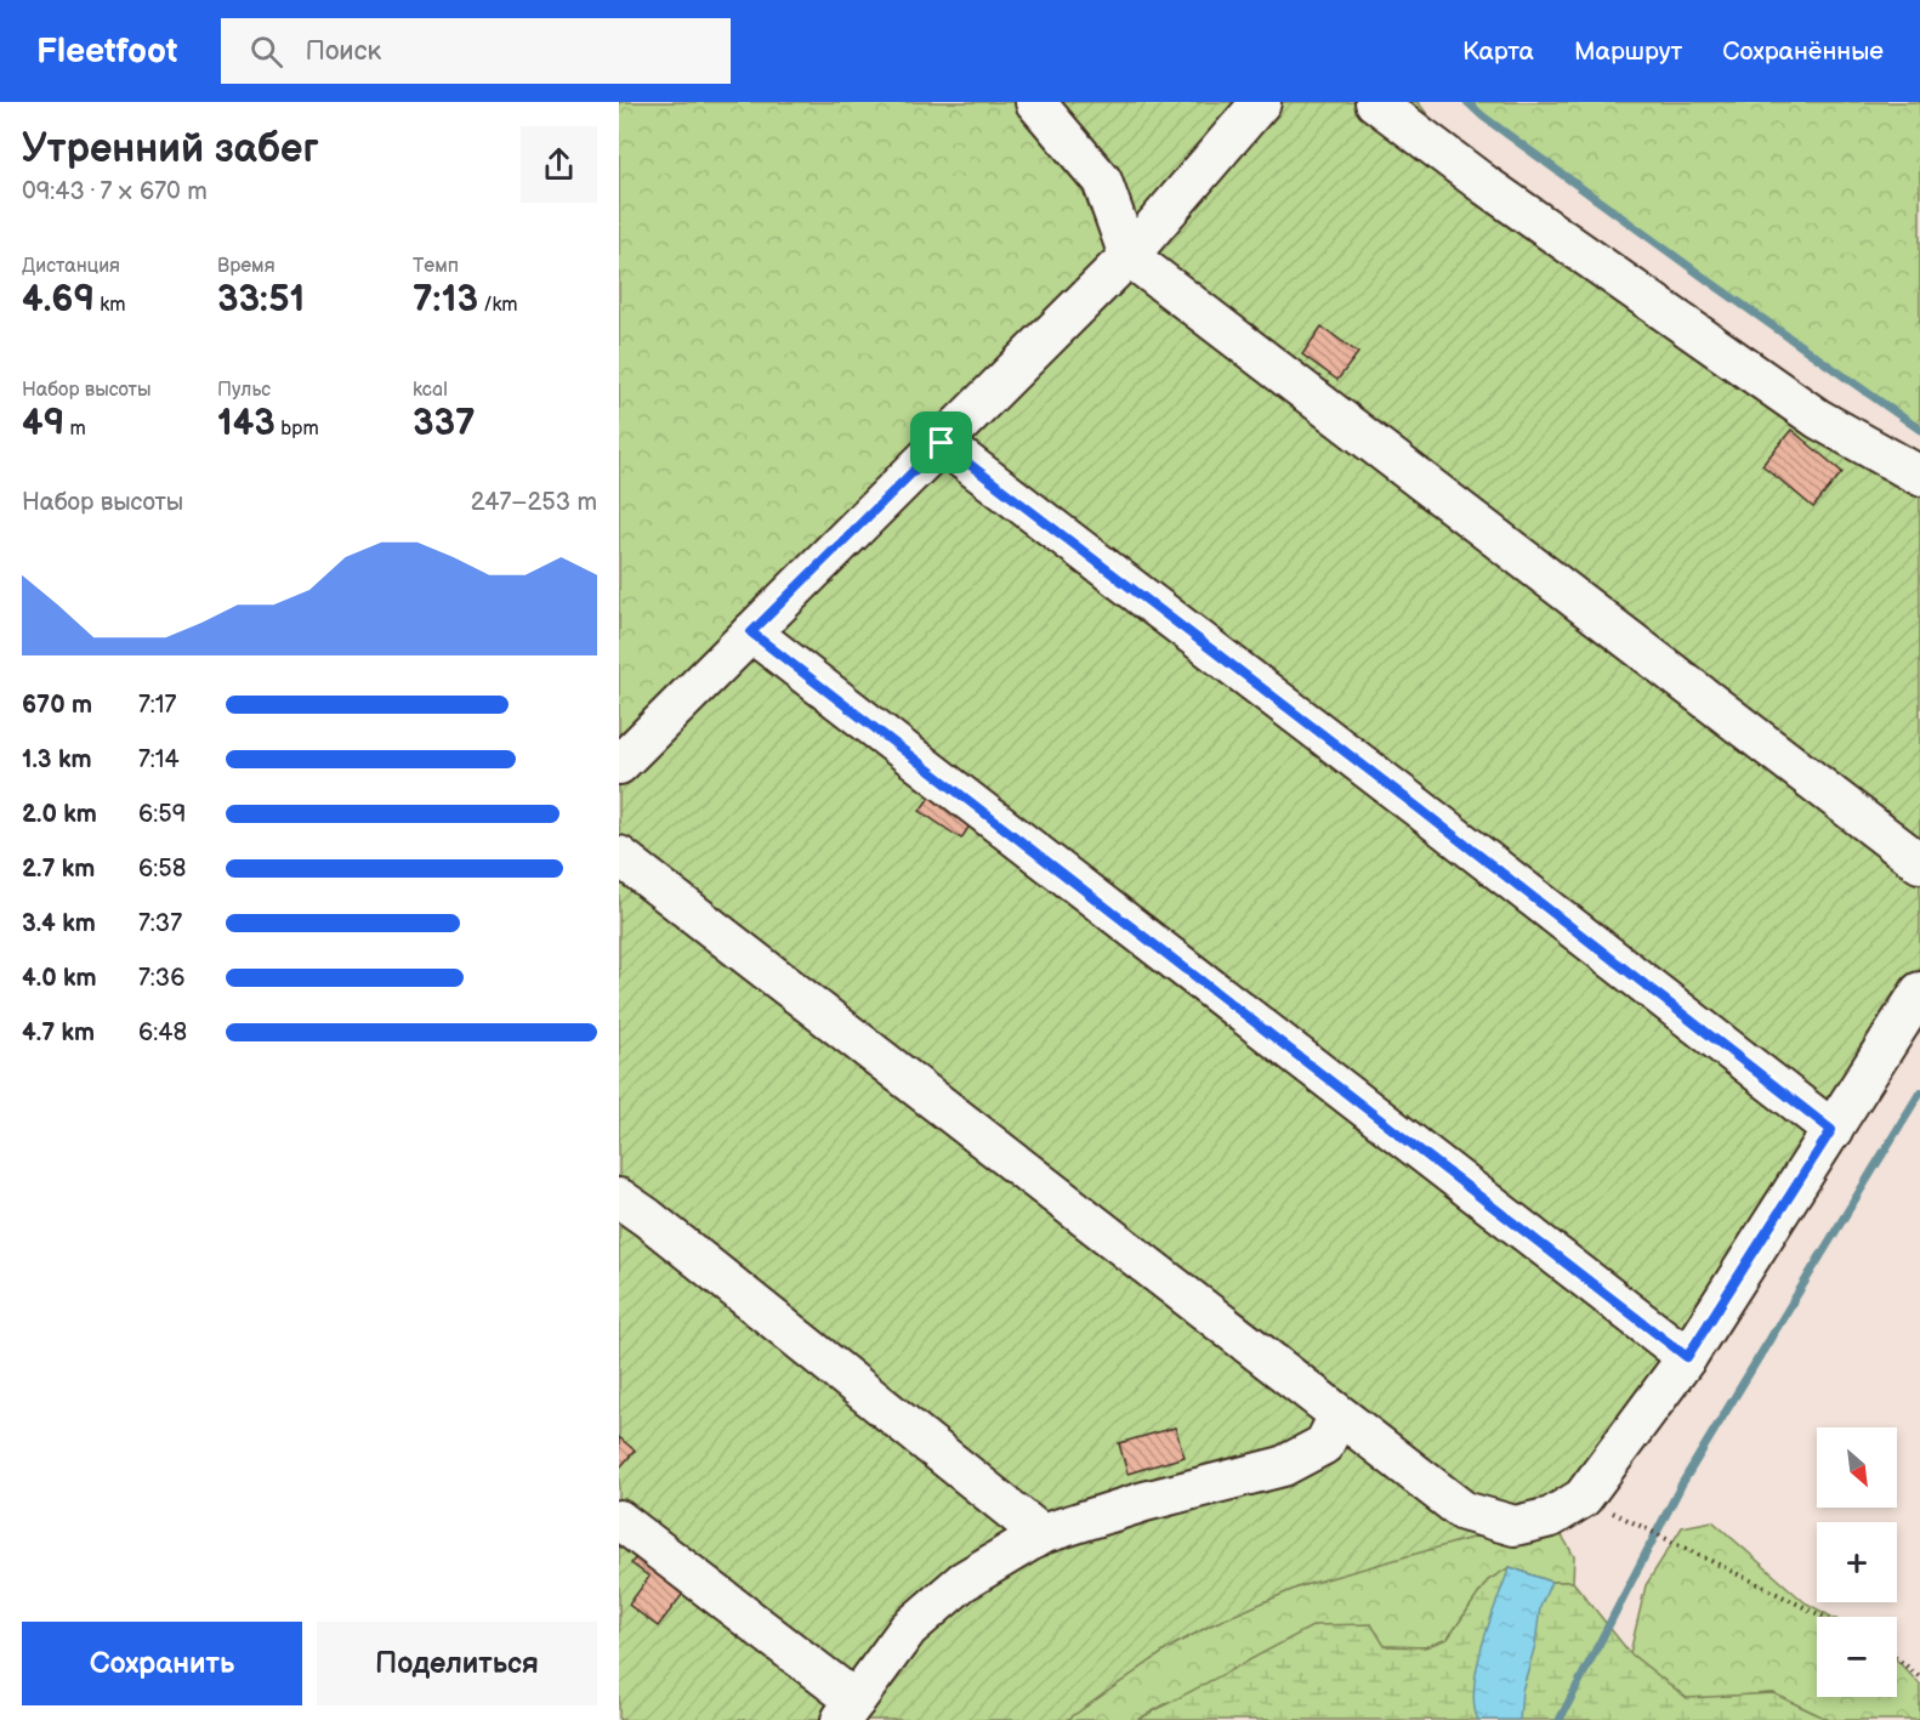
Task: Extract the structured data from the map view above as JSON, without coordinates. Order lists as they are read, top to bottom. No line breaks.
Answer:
{"north":"bottom right","page":{"header":"Fleetfoot","search":"Поиск","nav":["Карта","Маршрут","Сохранённые"],"heading":["Утренний забег","09:43 · 7 × 670 m"],"stats":[["Дистанция","4.69 km"],["Время","33:51"],["Темп","7:13 /km"],["Набор высоты","49 m"],["Пульс","143 bpm"],["kcal","337"]],"chart":["Набор высоты","247–253 m"],"list":[{"name":"670 m","note":"7:17"},{"name":"1.3 km","note":"7:14"},{"name":"2.0 km","note":"6:59"},{"name":"2.7 km","note":"6:58"},{"name":"3.4 km","note":"7:37"},{"name":"4.0 km","note":"7:36"},{"name":"4.7 km","note":"6:48"}],"map_buttons":["+","−"],"buttons":["Сохранить","Поделиться"]}}
